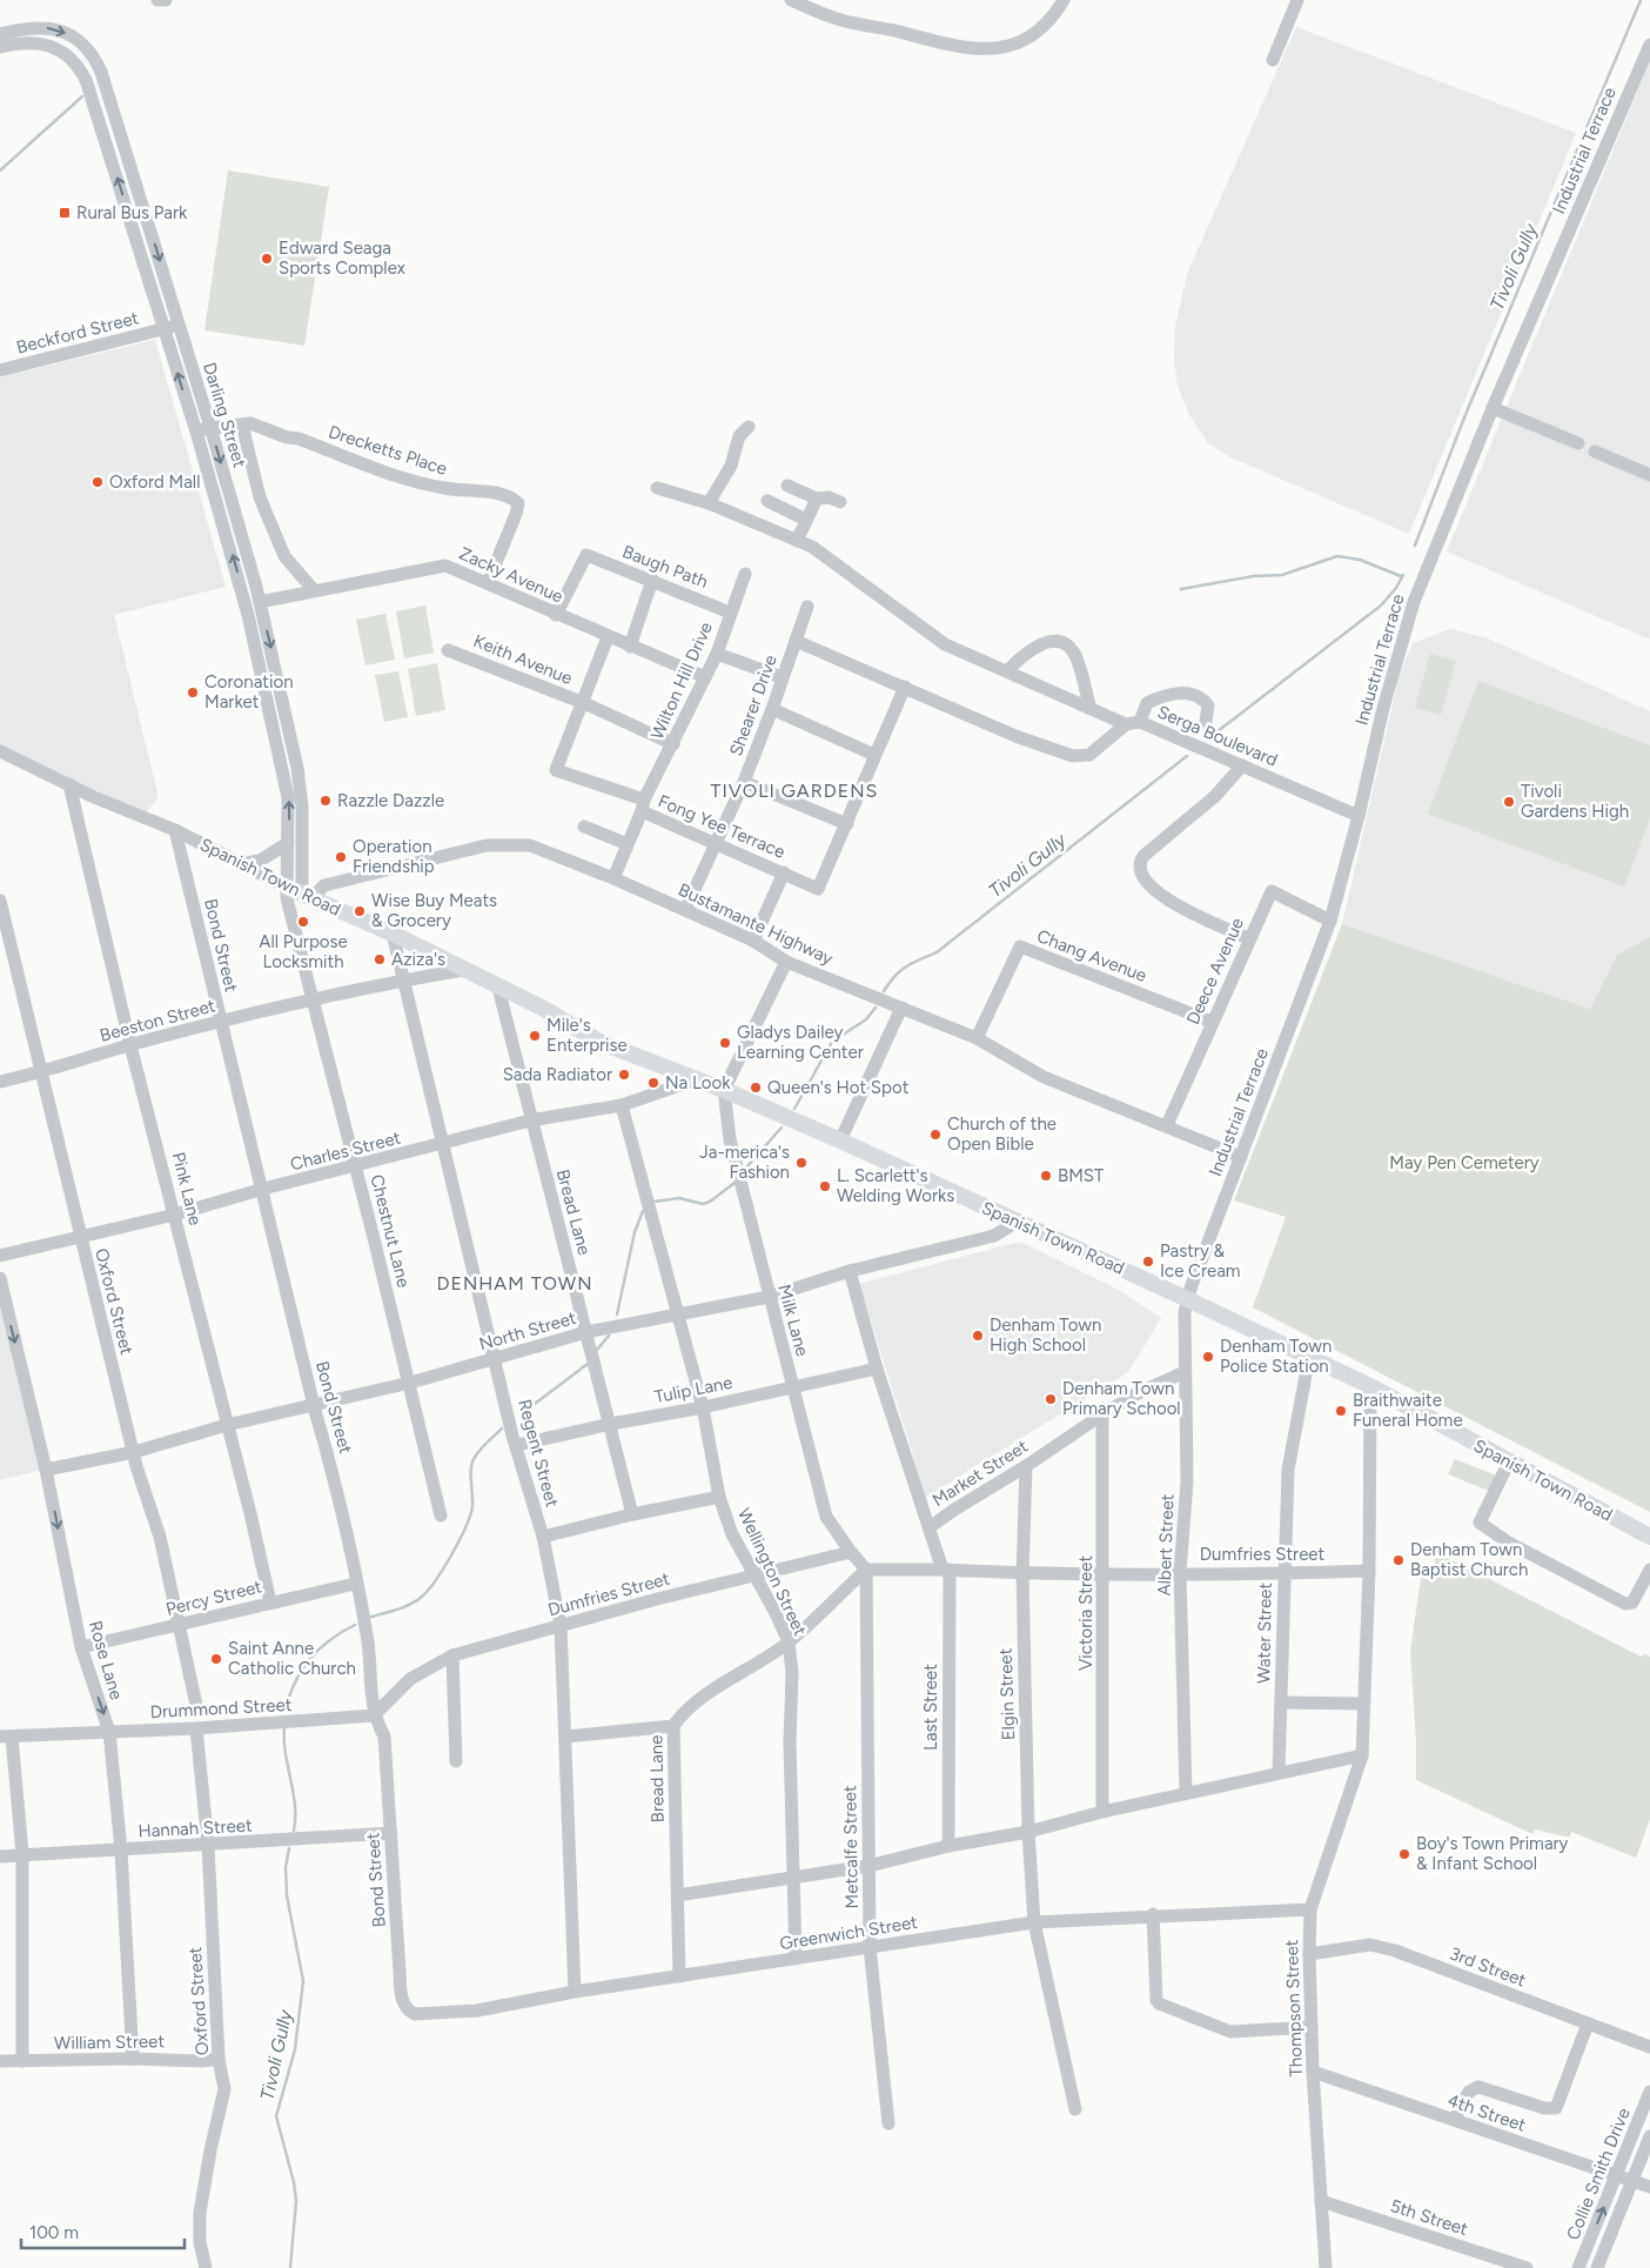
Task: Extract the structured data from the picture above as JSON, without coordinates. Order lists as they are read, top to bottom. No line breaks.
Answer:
{"streets":{"main road":["Spanish Town Road"],"street":["Industrial Terrace","Beckford Street","Darling Street","Drecketts Place","Baugh Path","Zacky Avenue","Keith Avenue","Wilton Hill Drive","Shearer Drive","Serga Boulevard","Fong Yee Terrace","Bustamante Highway","Bond Street","Chang Avenue","Deece Avenue","Beeston Street","Charles Street","Pink Lane","Bread Lane","Chestnut Lane","Oxford Street","Milk Lane","North Street","Tulip Lane","Regent Street","Market Street","Albert Street","Dumfries Street","Wellington Street","Percy Street","Victoria Street","Water Street","Rose Lane","Elgin Street","Last Street","Drummond Street","Hannah Street","Metcalfe Street","Greenwich Street","3rd Street","Thompson Street","William Street","4th Street","Collie Smith Drive","5th Street"]},"crossings":[["Industrial Terrace","Serga Boulevard"],["Industrial Terrace","Spanish Town Road"],["Industrial Terrace","Bustamante Highway"],["Industrial Terrace","Deece Avenue"],["Industrial Terrace","Albert Street"],["Beckford Street","Darling Street"],["Darling Street","Drecketts Place"],["Darling Street","Zacky Avenue"],["Darling Street","Spanish Town Road"],["Darling Street","Bustamante Highway"],["Darling Street","Chestnut Lane"],["Drecketts Place","Zacky Avenue"],["Baugh Path","Zacky Avenue"],["Baugh Path","Wilton Hill Drive"],["Zacky Avenue","Wilton Hill Drive"],["Keith Avenue","Wilton Hill Drive"],["Keith Avenue","Fong Yee Terrace"],["Wilton Hill Drive","Fong Yee Terrace"],["Wilton Hill Drive","Bustamante Highway"],["Shearer Drive","Fong Yee Terrace"],["Shearer Drive","Bustamante Highway"],["Spanish Town Road","Bustamante Highway"],["Spanish Town Road","Bond Street"],["Spanish Town Road","Beeston Street"],["Spanish Town Road","Charles Street"],["Spanish Town Road","Pink Lane"],["Spanish Town Road","Bread Lane"],["Spanish Town Road","Chestnut Lane"],["Spanish Town Road","Milk Lane"],["Spanish Town Road","North Street"],["Spanish Town Road","Regent Street"],["Spanish Town Road","Albert Street"],["Spanish Town Road","Water Street"],["Spanish Town Road","Thompson Street"],["Bustamante Highway","Chang Avenue"],["Bustamante Highway","Deece Avenue"],["Bustamante Highway","Chestnut Lane"],["Bond Street","Beeston Street"],["Bond Street","Charles Street"],["Bond Street","North Street"],["Bond Street","Dumfries Street"],["Bond Street","Percy Street"],["Bond Street","Drummond Street"],["Bond Street","Hannah Street"],["Bond Street","Greenwich Street"],["Chang Avenue","Deece Avenue"],["Beeston Street","Pink Lane"],["Beeston Street","Chestnut Lane"],["Beeston Street","Oxford Street"],["Beeston Street","Regent Street"],["Charles Street","Pink Lane"],["Charles Street","Bread Lane"],["Charles Street","Chestnut Lane"],["Charles Street","Oxford Street"],["Charles Street","Regent Street"],["Charles Street","Wellington Street"],["Pink Lane","North Street"],["Pink Lane","Percy Street"],["Bread Lane","North Street"],["Bread Lane","Tulip Lane"],["Bread Lane","Wellington Street"],["Bread Lane","Greenwich Street"],["Chestnut Lane","North Street"],["Oxford Street","North Street"],["Oxford Street","Percy Street"],["Oxford Street","Drummond Street"],["Oxford Street","Hannah Street"],["Oxford Street","William Street"],["Milk Lane","North Street"],["Milk Lane","Tulip Lane"],["Milk Lane","Dumfries Street"],["North Street","Regent Street"],["North Street","Wellington Street"],["North Street","Rose Lane"],["Tulip Lane","Regent Street"],["Tulip Lane","Wellington Street"],["Regent Street","Dumfries Street"],["Regent Street","Greenwich Street"],["Market Street","Albert Street"],["Market Street","Dumfries Street"],["Market Street","Victoria Street"],["Market Street","Elgin Street"],["Market Street","Last Street"],["Albert Street","Dumfries Street"],["Dumfries Street","Wellington Street"],["Dumfries Street","Victoria Street"],["Dumfries Street","Water Street"],["Dumfries Street","Elgin Street"],["Dumfries Street","Last Street"],["Dumfries Street","Drummond Street"],["Dumfries Street","Thompson Street"],["Wellington Street","Greenwich Street"],["Percy Street","Rose Lane"],["Rose Lane","Drummond Street"],["Rose Lane","Hannah Street"],["Rose Lane","William Street"],["Elgin Street","Greenwich Street"],["Metcalfe Street","Greenwich Street"],["Greenwich Street","Thompson Street"],["3rd Street","Thompson Street"],["Thompson Street","4th Street"],["Thompson Street","5th Street"],["4th Street","Collie Smith Drive"]],"one_way":["Rose Lane"],"districts":["TIVOLI GARDENS","DENHAM TOWN"],"water":["Tivoli Gully"],"parks":["May Pen Cemetery"],"places":{"transit":["Rural Bus Park"],"other":["Edward Seaga Sports Complex","Oxford Mall","Coronation Market","Razzle Dazzle","Tivoli Gardens High","Operation Friendship","Wise Buy Meats & Grocery","All Purpose Locksmith","Aziza's","Mile's Enterprise","Gladys Dailey Learning Center","Sada Radiator","Na Look","Queen's Hot Spot","Church of the Open Bible","Ja-merica's Fashion","BMST","L. Scarlett's Welding Works","Pastry & Ice Cream","Denham Town High School","Denham Town Police Station","Denham Town Primary School","Braithwaite Funeral Home","Denham Town Baptist Church","Saint Anne Catholic Church","Boy's Town Primary & Infant School"]},"scale_bar":"100 m"}
